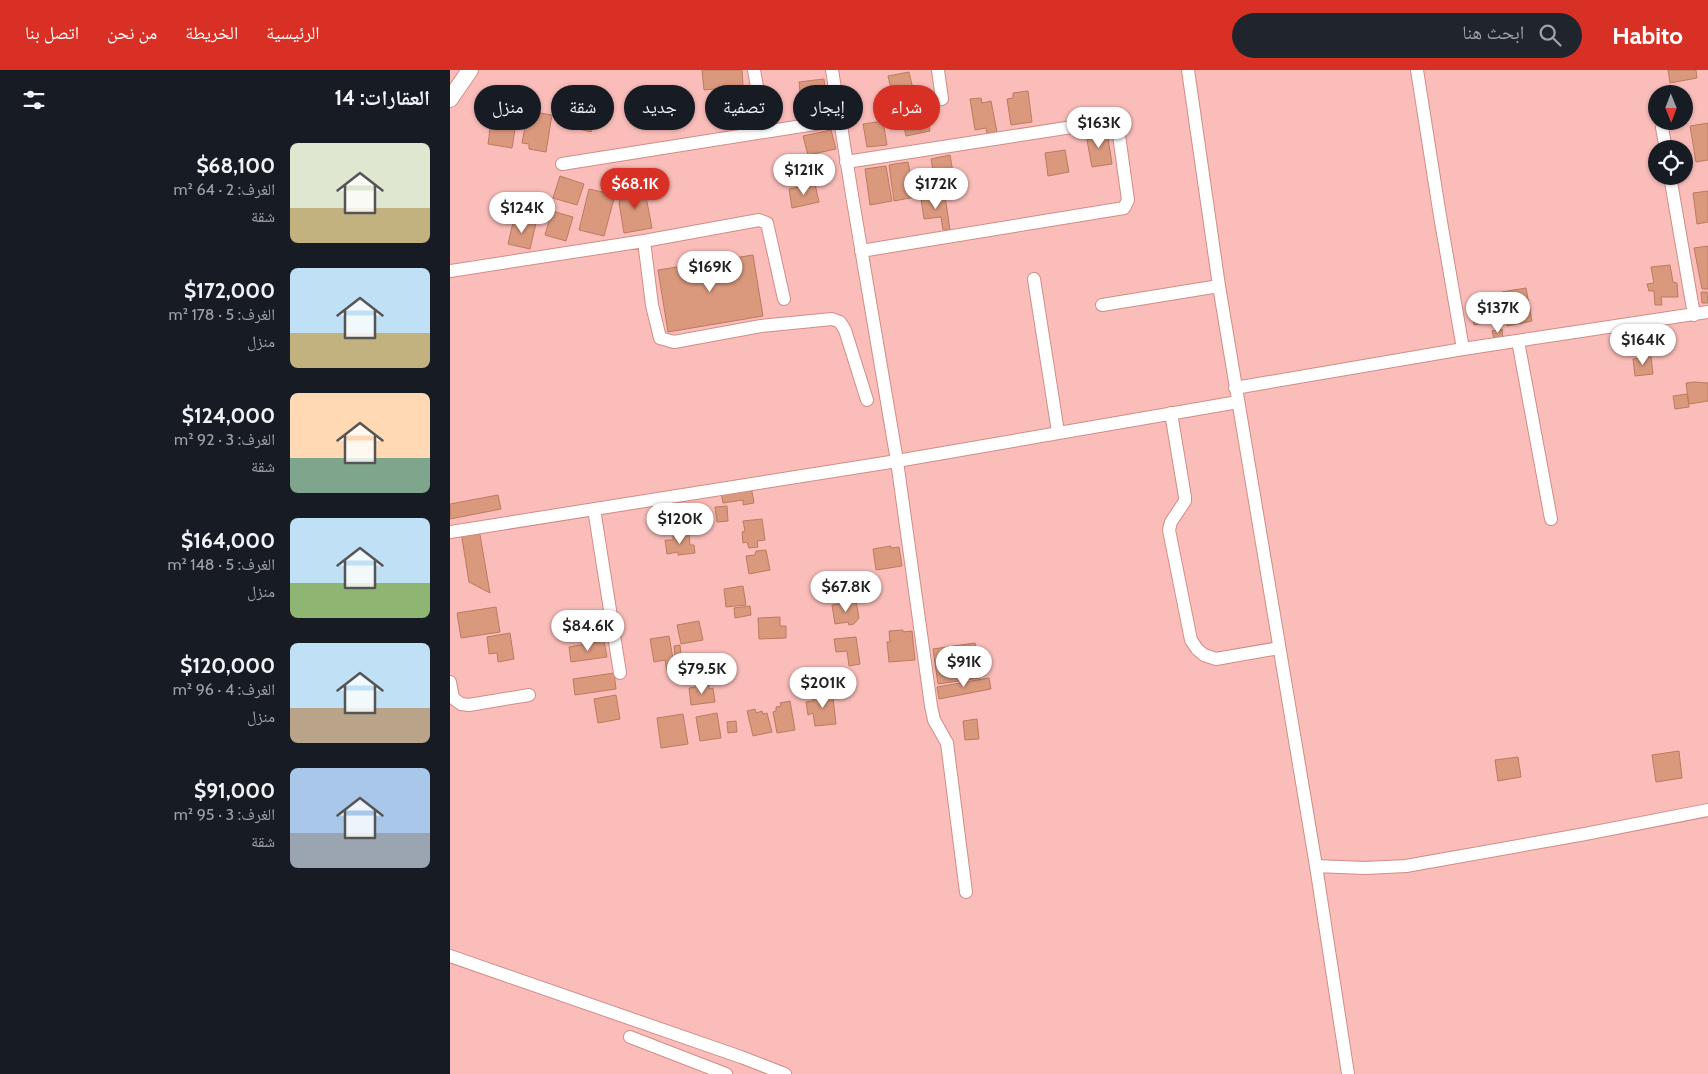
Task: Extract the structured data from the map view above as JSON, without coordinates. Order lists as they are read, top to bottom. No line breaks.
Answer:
{"north":"bottom","page":{"header":"Habito","search":"ابحث هنا","nav":["الرئيسية","الخريطة","من نحن","اتصل بنا"],"heading":"العقارات: 14","chip":["شراء","إيجار","تصفية","جديد","شقة","منزل"],"price":["$163K","$121K","$68.1K","$172K","$124K","$169K","$137K","$164K","$120K","$67.8K","$84.6K","$91K","$79.5K","$201K"],"list":[{"name":"$68,100","note":"الغرف: 2 · 64 m² · شقة"},{"name":"$172,000","note":"الغرف: 5 · 178 m² · منزل"},{"name":"$124,000","note":"الغرف: 3 · 92 m² · شقة"},{"name":"$164,000","note":"الغرف: 5 · 148 m² · منزل"},{"name":"$120,000","note":"الغرف: 4 · 96 m² · منزل"},{"name":"$91,000","note":"الغرف: 3 · 95 m² · شقة"}]}}
